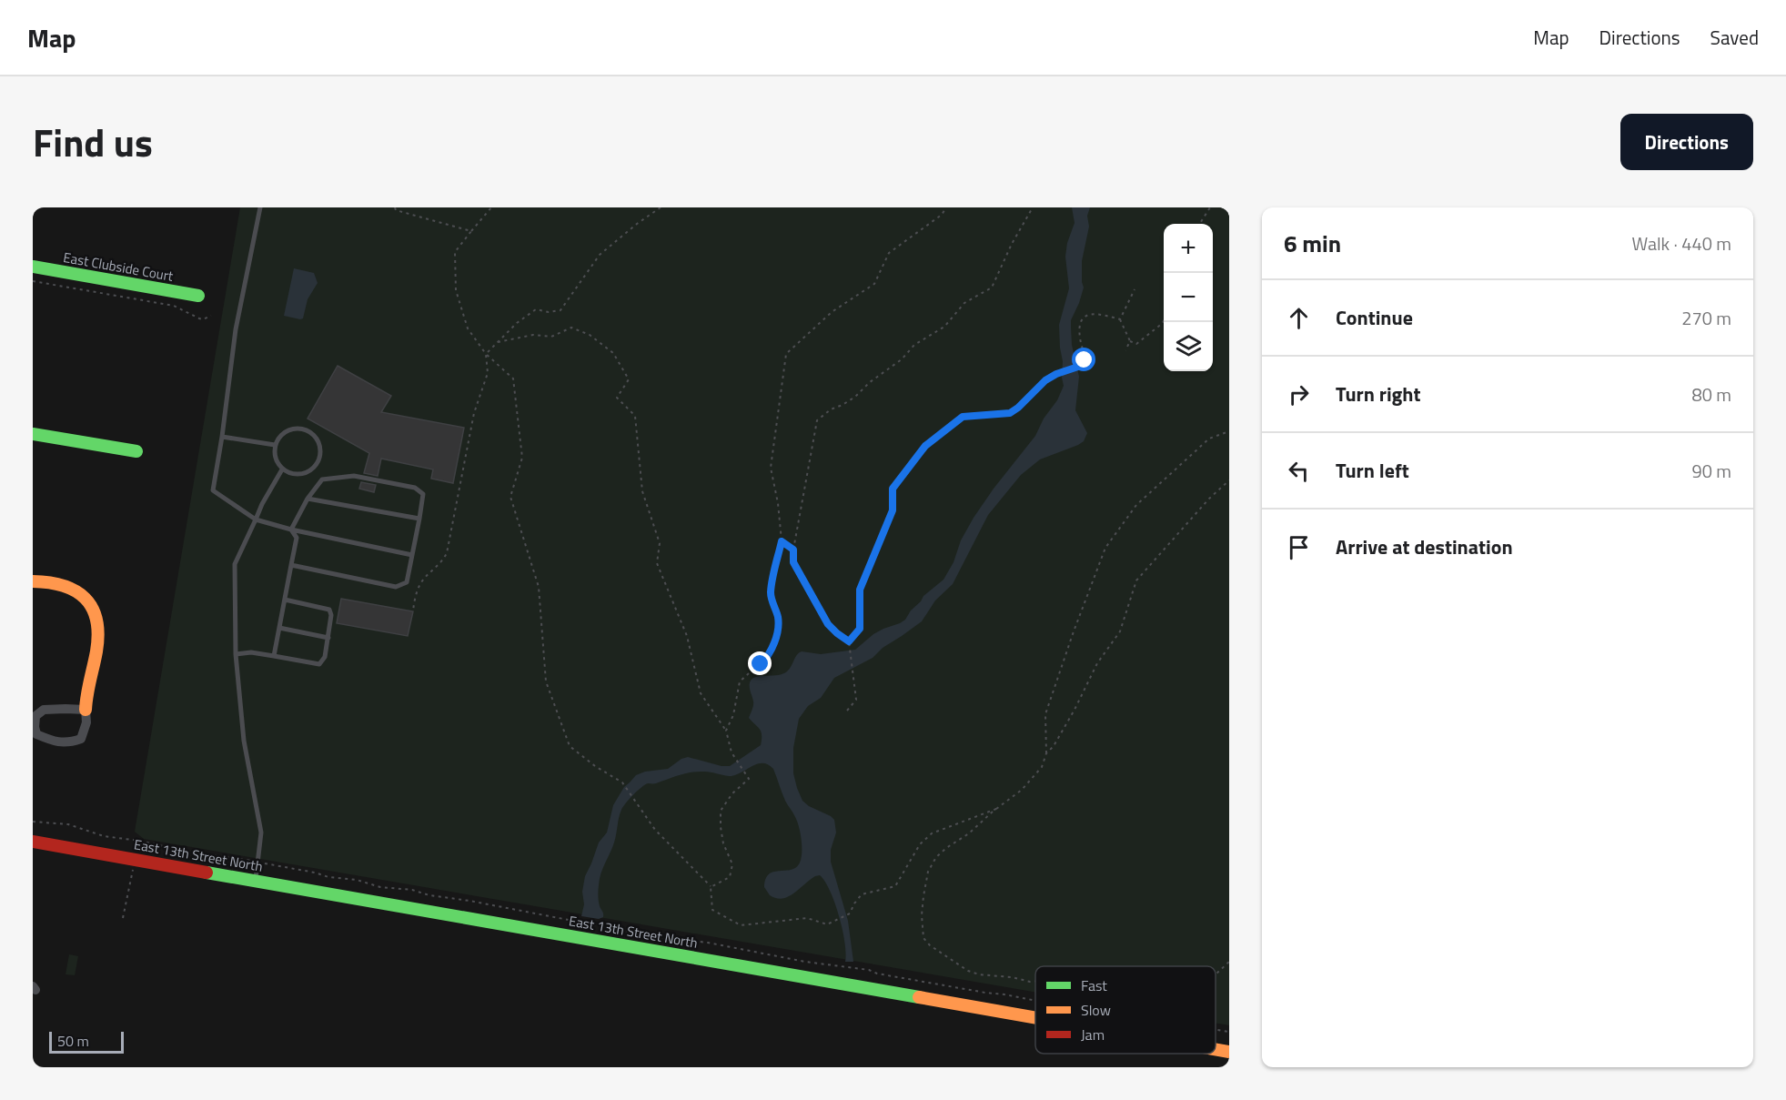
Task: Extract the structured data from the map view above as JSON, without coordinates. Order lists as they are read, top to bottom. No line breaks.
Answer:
{"streets":{"main road":["East Clubside Court","East 13th Street North"]},"legend":["Fast","Slow","Jam"],"scale_bar":"50 m","page":{"header":"Map","nav":["Map","Directions","Saved"],"title":"Find us","buttons":"Directions","heading":["6 min","Walk · 440 m"],"map_buttons":["+","−"],"list":[["Continue","270 m"],["Turn right","80 m"],["Turn left","90 m"],"Arrive at destination"],"scale":"50 m"}}
